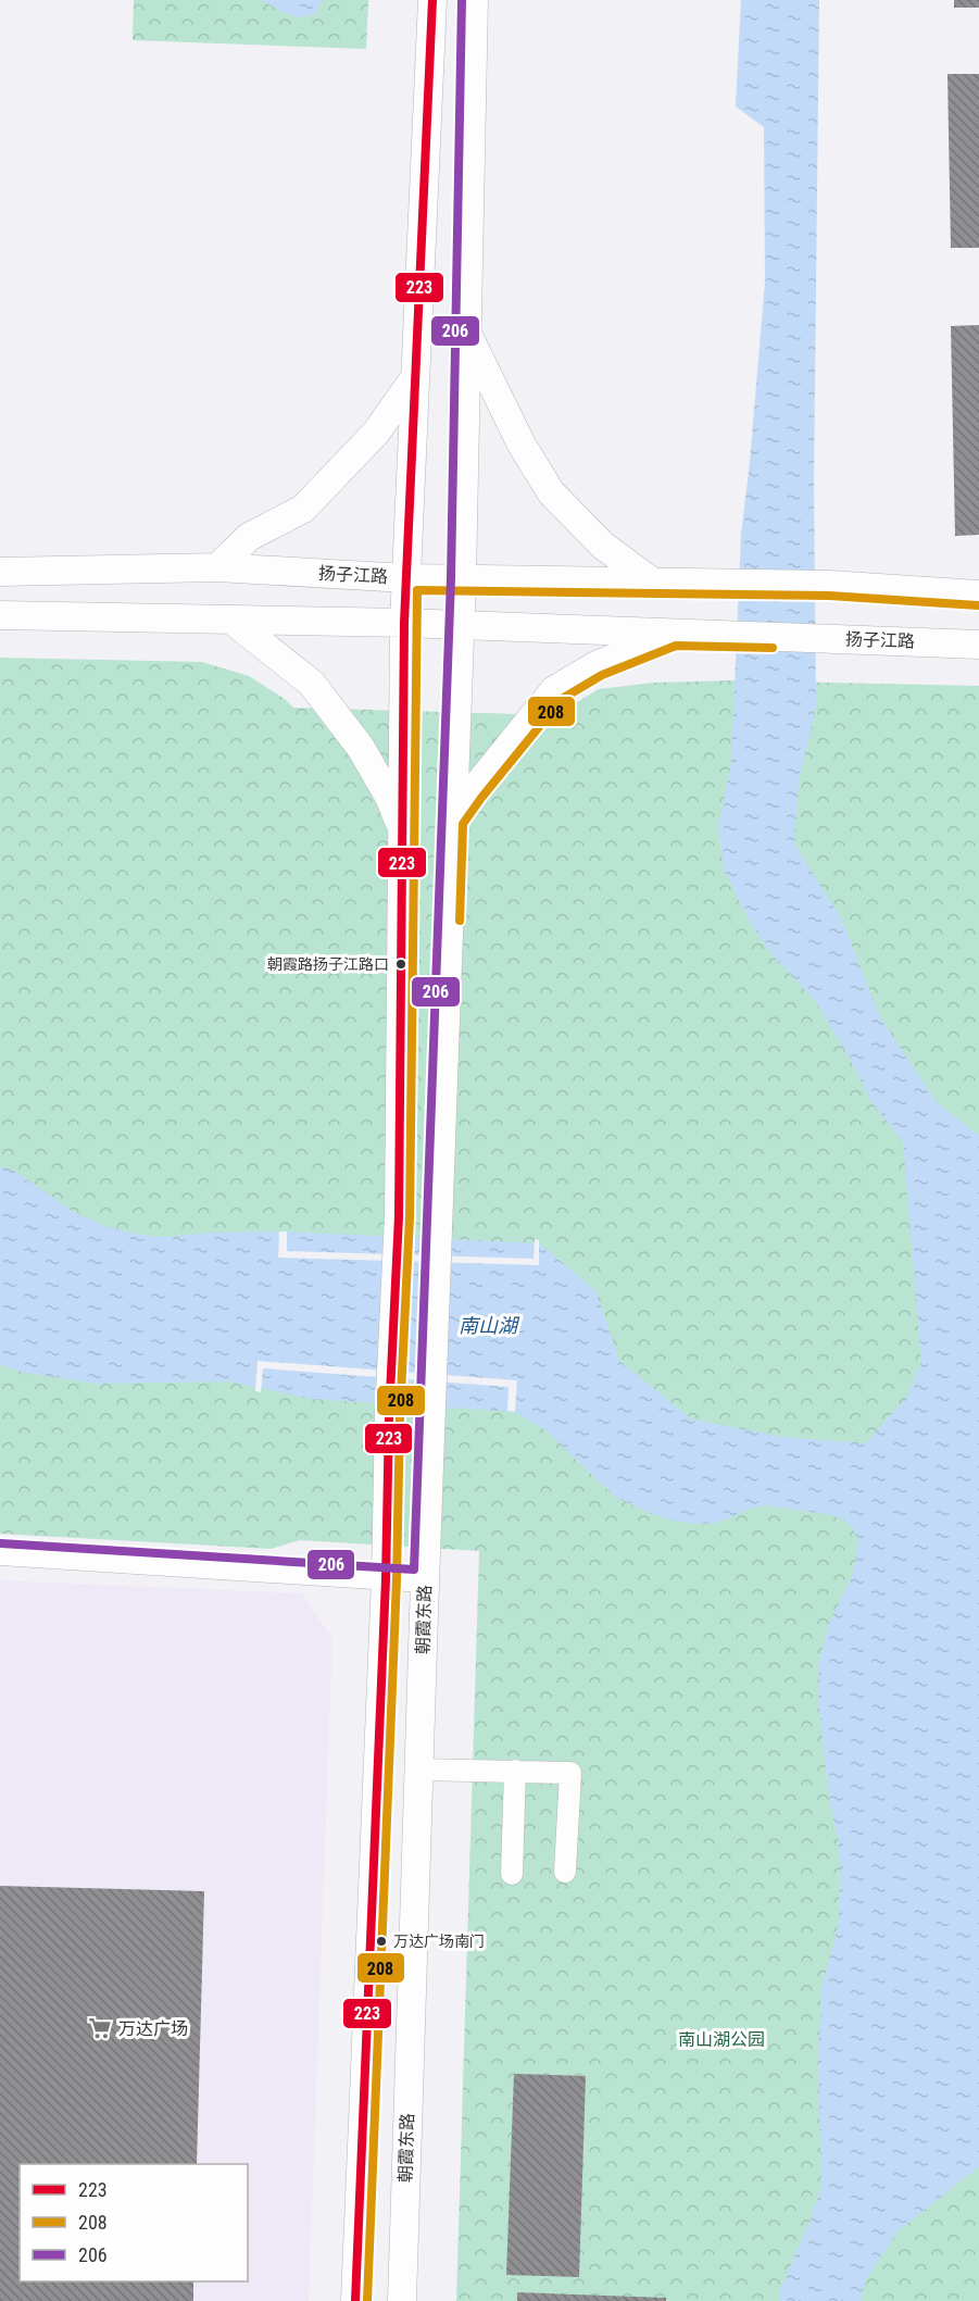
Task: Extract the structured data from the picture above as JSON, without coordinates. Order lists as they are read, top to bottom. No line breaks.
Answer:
{"streets":{"main road":["扬子江路","朝霞东路"]},"crossings":[["扬子江路","朝霞东路"]],"water":["南山湖"],"parks":["南山湖公园"],"places":{"other":["朝霞路扬子江路口","万达广场南门"],"supermarket":["万达广场"]},"lines":["transit line 223","transit line 206","transit line 208"],"legend":["223","208","206"]}
